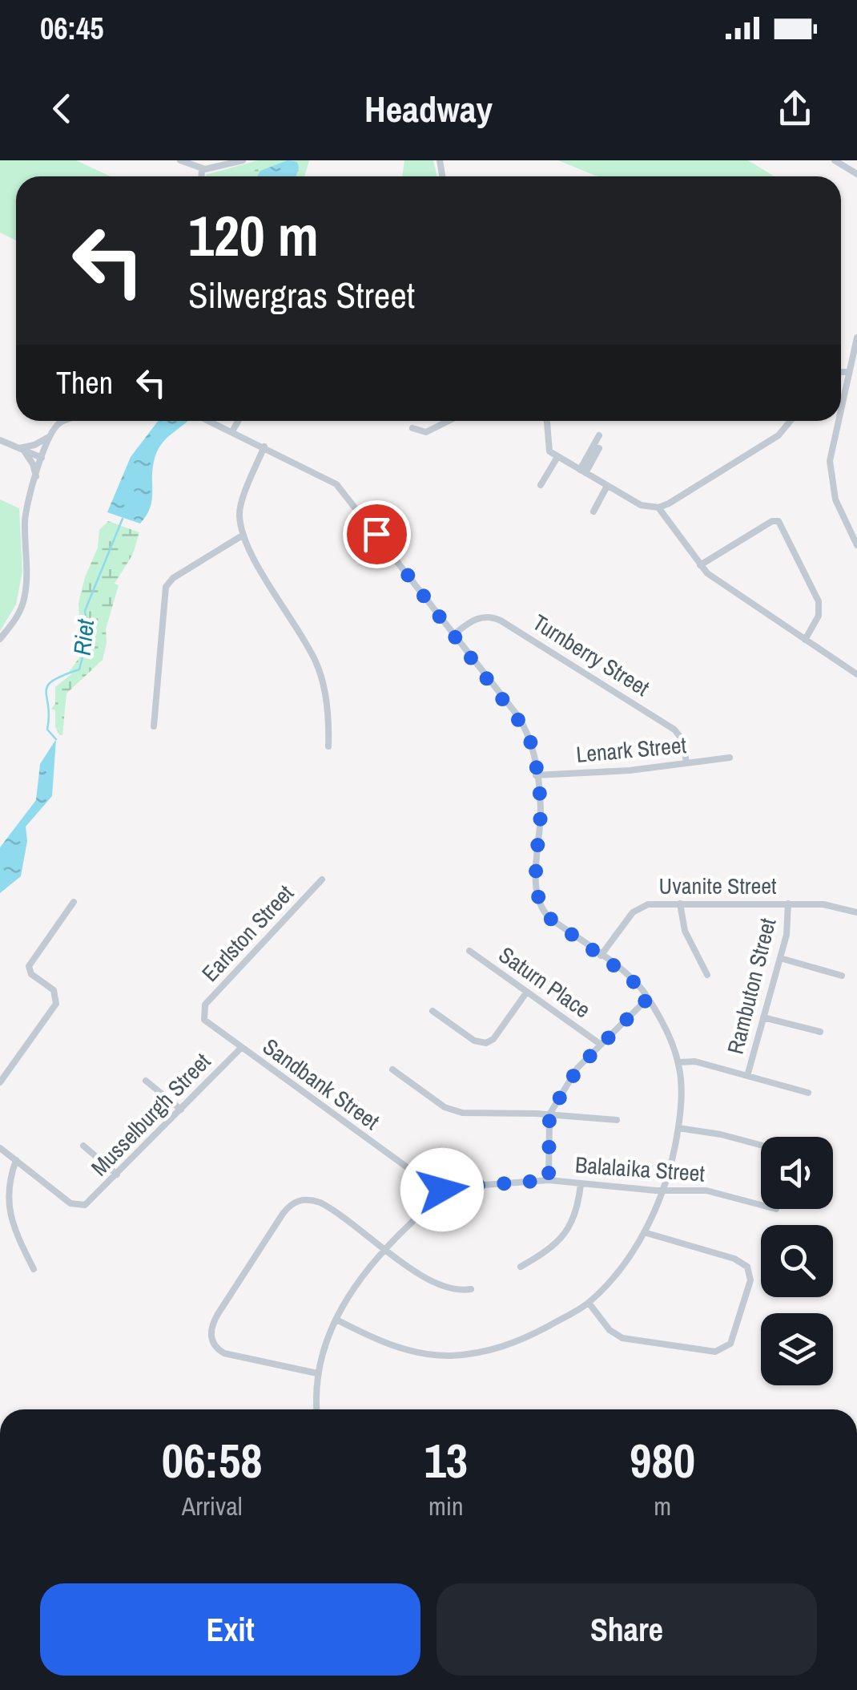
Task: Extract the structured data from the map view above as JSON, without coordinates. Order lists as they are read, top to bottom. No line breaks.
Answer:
{"streets":{"street":["Turnberry Street","Lenark Street","Uvanite Street","Earlston Street","Saturn Place","Rambuton Street","Sandbank Street","Musselburgh Street","Balalaika Street"]},"crossings":[["Turnberry Street","Lenark Street"],["Uvanite Street","Rambuton Street"],["Earlston Street","Sandbank Street"],["Sandbank Street","Musselburgh Street"],["Sandbank Street","Balalaika Street"]],"water":["Riet"],"page":{"status":"06:45","header":"Headway","turn":["120 m","Silwergras Street"],"then":"Then","eta":["06:58","Arrival","13","min","980","m"],"buttons":["Exit","Share"]}}
